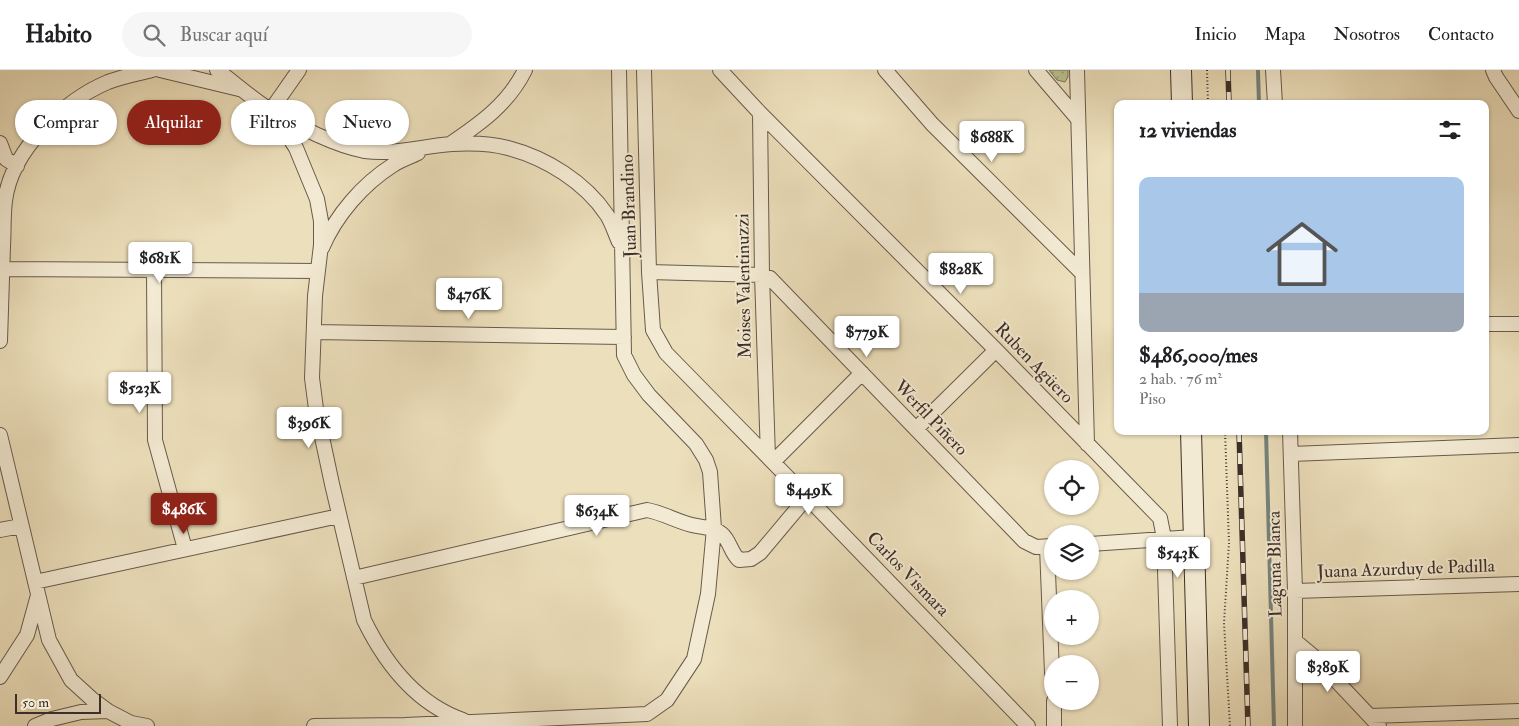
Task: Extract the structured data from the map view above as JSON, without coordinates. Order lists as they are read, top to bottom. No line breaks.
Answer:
{"streets":{"street":["Juan Brandino","Moises Valentinuzzi","Ruben Agüero","Werfil Piñero","Laguna Blanca","Juana Azurduy de Padilla","Carlos Vismara"]},"crossings":[["Juan Brandino","Carlos Vismara"],["Moises Valentinuzzi","Ruben Agüero"],["Moises Valentinuzzi","Werfil Piñero"],["Moises Valentinuzzi","Carlos Vismara"],["Laguna Blanca","Juana Azurduy de Padilla"]],"scale_bar":"50 m","page":{"header":"Habito","search":"Buscar aquí","nav":["Inicio","Mapa","Nosotros","Contacto"],"chip":["Comprar","Alquilar","Filtros","Nuevo"],"heading":"12 viviendas","price":["$688K","$681K","$828K","$476K","$779K","$523K","$396K","$449K","$486K","$634K","$543K","$389K"],"list":[{"name":"$486,000/mes","note":"2 hab. · 76 m² · Piso"}],"map_buttons":["+","−"],"scale":"50 m"}}
